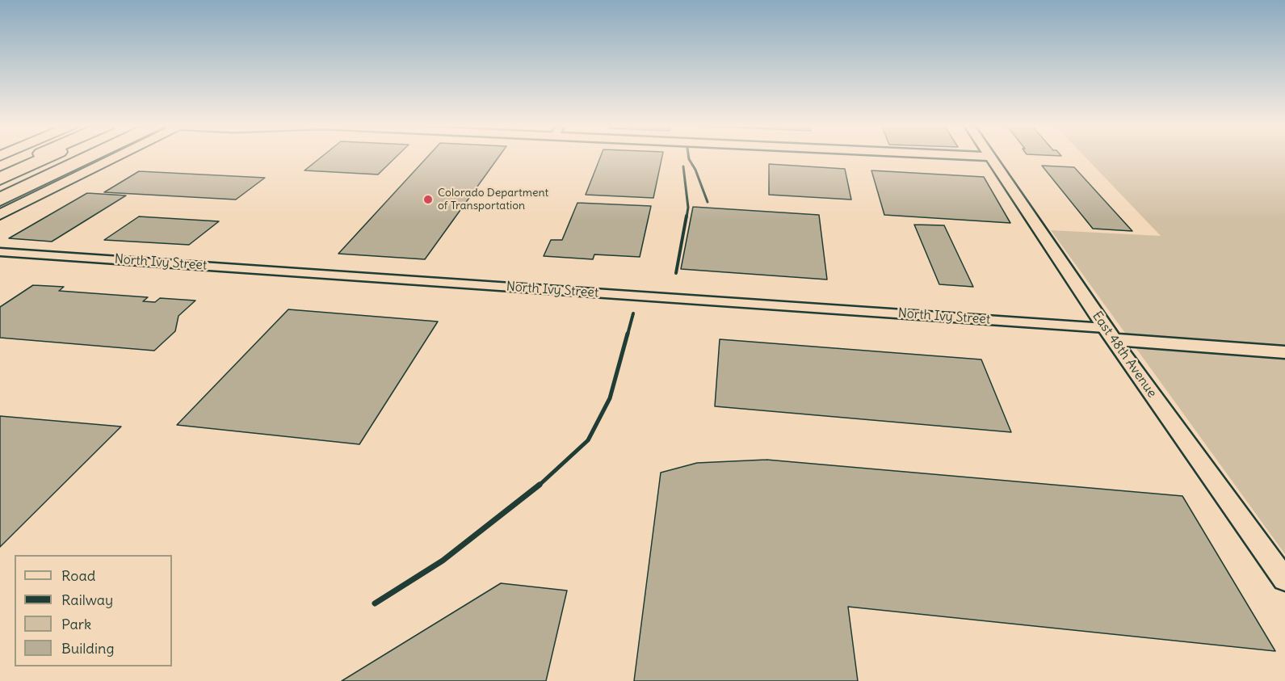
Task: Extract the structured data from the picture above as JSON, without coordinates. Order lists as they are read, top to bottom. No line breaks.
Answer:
{"streets":{"street":["North Ivy Street","East 48th Avenue"]},"crossings":[["North Ivy Street","East 48th Avenue"]],"places":["Colorado Department of Transportation"],"legend":["Road","Railway","Park","Building"]}
